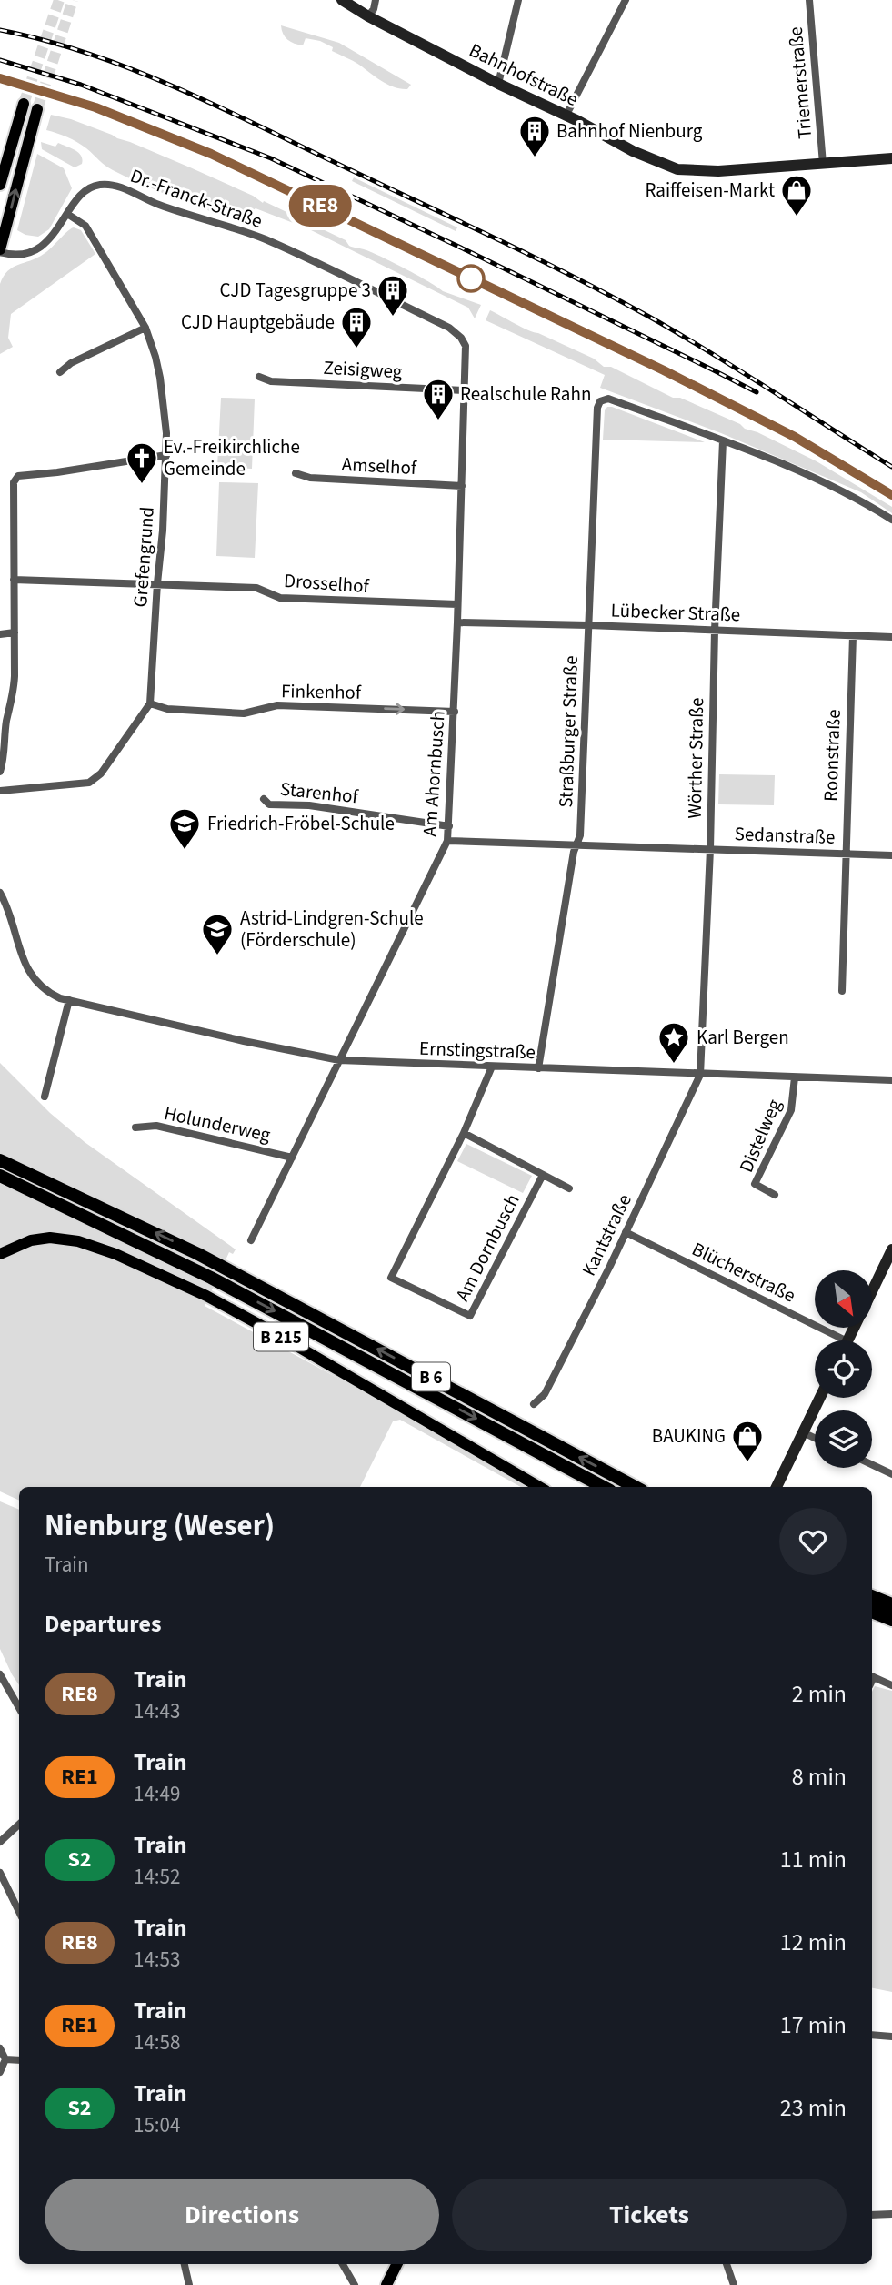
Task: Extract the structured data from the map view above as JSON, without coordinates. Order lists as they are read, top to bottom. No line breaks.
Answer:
{"streets":{"highway":["B 6"],"main road":["Bahnhofstraße","B 215"],"street":["Triemerstraße","Dr.-Franck-Straße","Zeisigweg","Amselhof","Grefengrund","Drosselhof","Lübecker Straße","Finkenhof","Straßburger Straße","Roonstraße","Wörther Straße","Am Ahornbusch","Starenhof","Sedanstraße","Ernstingstraße","Holunderweg","Distelweg","Kantstraße","Am Dornbusch","Blücherstraße"]},"crossings":[["Bahnhofstraße","Triemerstraße"],["Dr.-Franck-Straße","Grefengrund"],["Dr.-Franck-Straße","Am Ahornbusch"],["Zeisigweg","Am Ahornbusch"],["Amselhof","Am Ahornbusch"],["Grefengrund","Drosselhof"],["Grefengrund","Finkenhof"],["Drosselhof","Am Ahornbusch"],["Lübecker Straße","Straßburger Straße"],["Lübecker Straße","Roonstraße"],["Lübecker Straße","Wörther Straße"],["Lübecker Straße","Am Ahornbusch"],["Finkenhof","Am Ahornbusch"],["Straßburger Straße","Wörther Straße"],["Straßburger Straße","Sedanstraße"],["Straßburger Straße","Ernstingstraße"],["Roonstraße","Sedanstraße"],["Wörther Straße","Sedanstraße"],["Wörther Straße","Ernstingstraße"],["Wörther Straße","Kantstraße"],["Am Ahornbusch","Starenhof"],["Am Ahornbusch","Sedanstraße"],["Am Ahornbusch","Ernstingstraße"],["Am Ahornbusch","Holunderweg"],["Ernstingstraße","Distelweg"],["Ernstingstraße","Kantstraße"],["Ernstingstraße","Am Dornbusch"],["Kantstraße","Blücherstraße"]],"one_way":["Finkenhof"],"places":{"building":["Bahnhof Nienburg","CJD Tagesgruppe 3","CJD Hauptgebäude","Realschule Rahn"],"shop":["Raiffeisen-Markt","BAUKING"],"church":["Ev.-Freikirchliche Gemeinde"],"school or university":["Friedrich-Fröbel-Schule","Astrid-Lindgren-Schule (Förderschule)"],"place":["Karl Bergen"]},"north":"bottom right","page":{"on_map":"RE8","heading":[["Nienburg (Weser)","Train"],"Departures"],"list":[{"mark":"RE8","name":"Train","note":"14:43","value":"2 min"},{"mark":"RE1","name":"Train","note":"14:49","value":"8 min"},{"mark":"S2","name":"Train","note":"14:52","value":"11 min"},{"mark":"RE8","name":"Train","note":"14:53","value":"12 min"},{"mark":"RE1","name":"Train","note":"14:58","value":"17 min"},{"mark":"S2","name":"Train","note":"15:04","value":"23 min"}],"buttons":["Directions","Tickets"]}}
